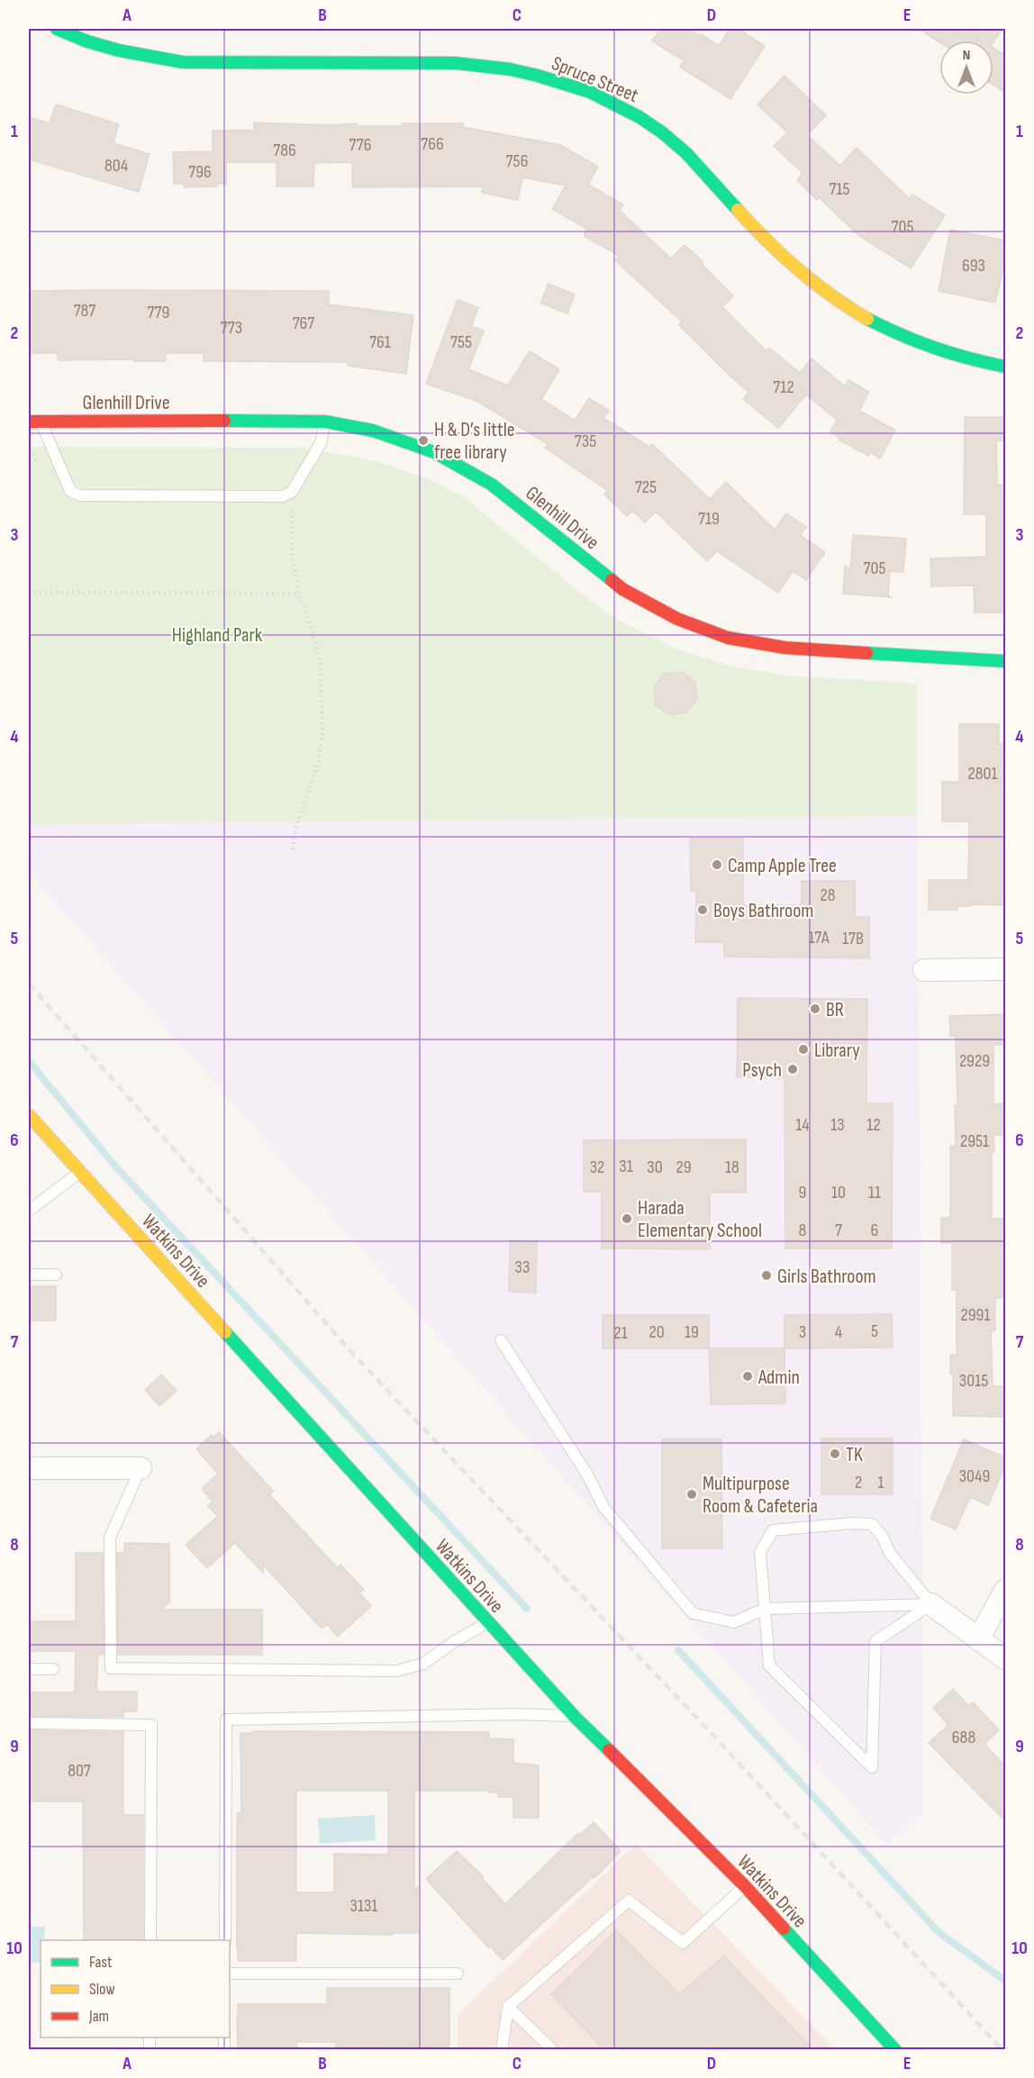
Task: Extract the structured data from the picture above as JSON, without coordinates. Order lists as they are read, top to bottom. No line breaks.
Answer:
{"streets":{"street":["Spruce Street","Glenhill Drive","Watkins Drive"]},"parks":["Highland Park"],"places":["H & D’s little free library","Camp Apple Tree","Boys Bathroom","BR","Library","Psych","Harada Elementary School","Girls Bathroom","Admin","TK","Multipurpose Room & Cafeteria"],"house_numbers":["766","776","786","756","804","796","715","705","693","787","779","767","773","761","755","712","735","725","719","705","2801","28","17A","17B","2929","14","13","12","2951","31","32","30","29","18","9","10","11","8","7","6","33","2991","5","20","19","3","4","21","3015","3049","2","1","688","807","3131"],"legend":["Fast","Slow","Jam"],"north":"top","grid":{"columns":["A","B","C","D","E"],"rows":["1","2","3","4","5","6","7","8","9","10"]}}
